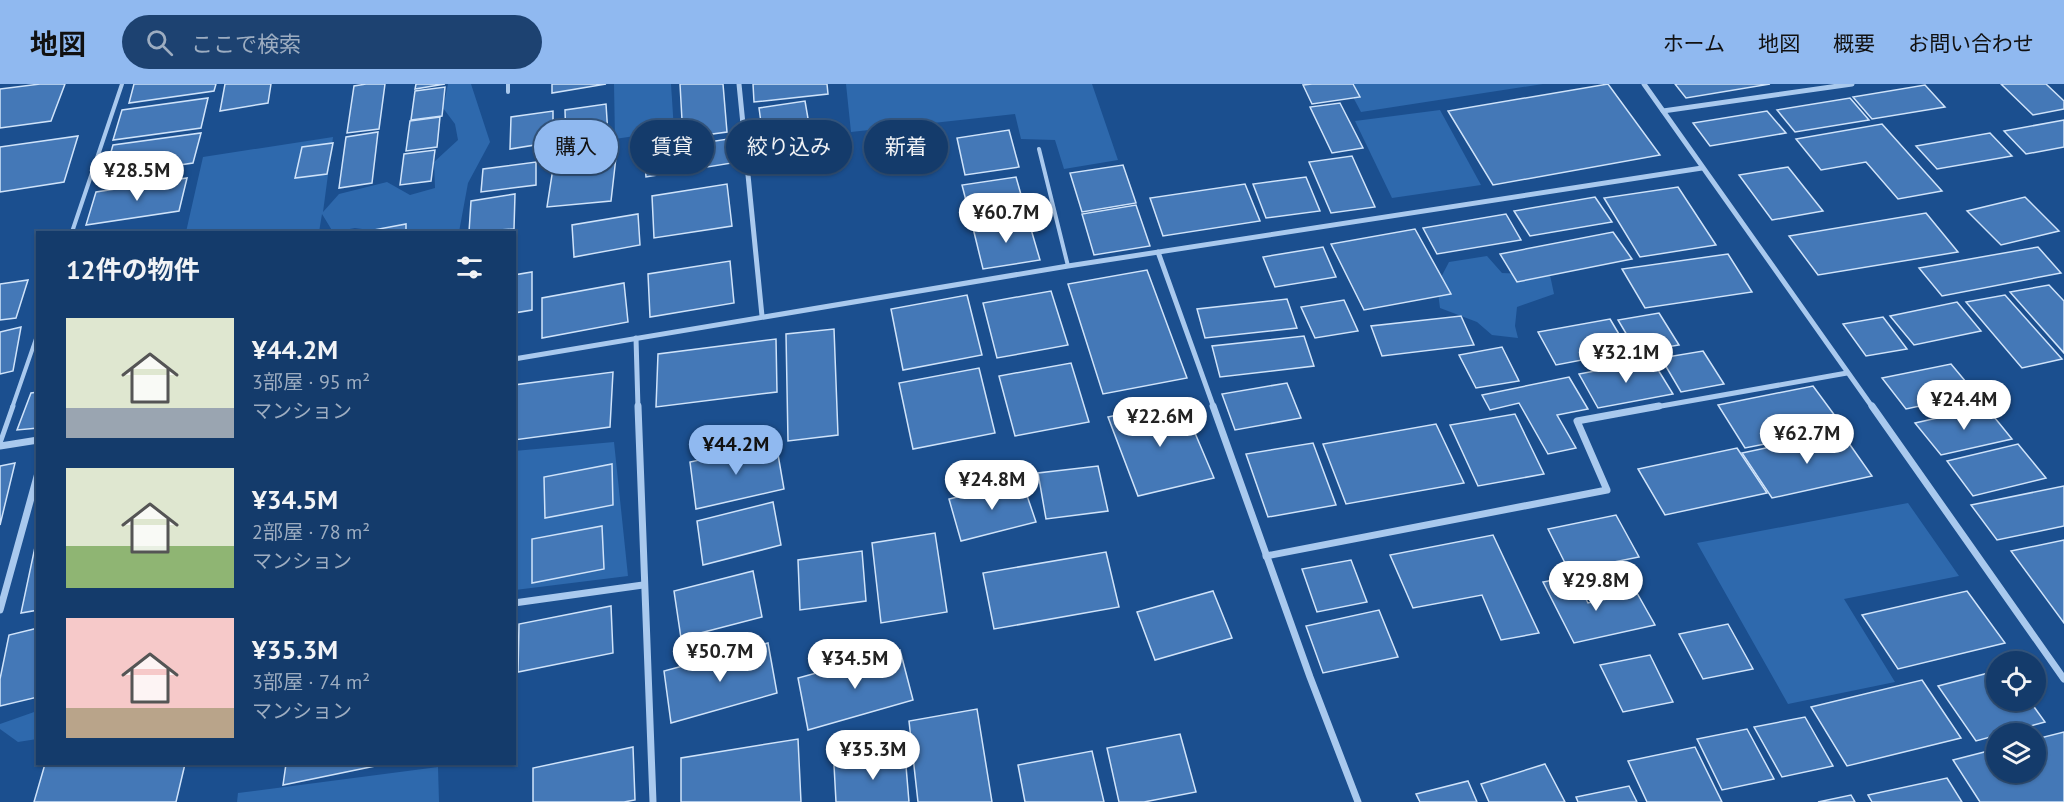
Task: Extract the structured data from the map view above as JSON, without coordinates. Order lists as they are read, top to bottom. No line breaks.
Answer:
{"page":{"header":"地図","search":"ここで検索","nav":["ホーム","地図","概要","お問い合わせ"],"chip":["購入","賃貸","絞り込み","新着"],"price":["¥28.5M","¥60.7M","¥32.1M","¥24.4M","¥22.6M","¥62.7M","¥44.2M","¥24.8M","¥29.8M","¥50.7M","¥34.5M","¥35.3M"],"heading":"12件の物件","list":[{"name":"¥44.2M","note":"3部屋 · 95 m² · マンション"},{"name":"¥34.5M","note":"2部屋 · 78 m² · マンション"},{"name":"¥35.3M","note":"3部屋 · 74 m² · マンション"}]}}
